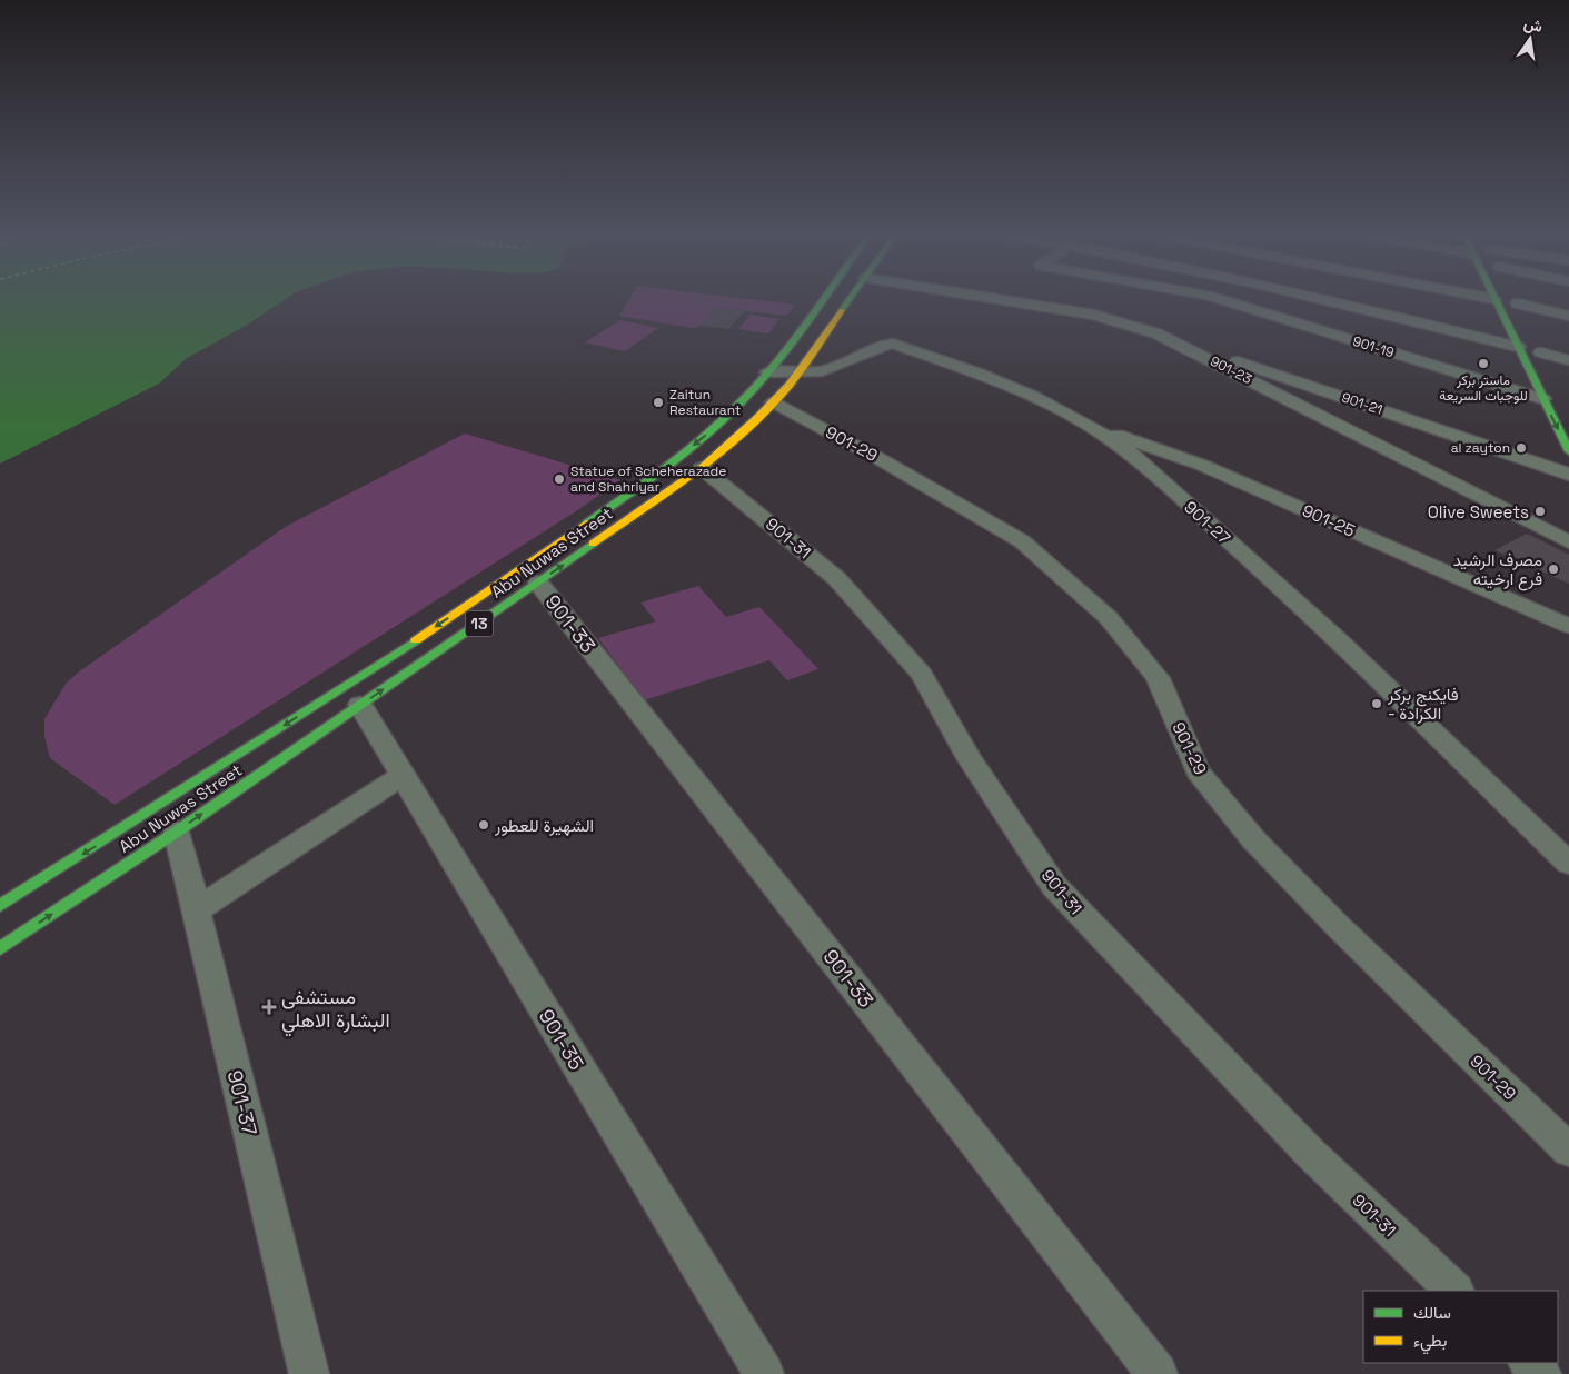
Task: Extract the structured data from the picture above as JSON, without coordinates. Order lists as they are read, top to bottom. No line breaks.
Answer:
{"streets":{"main road":["Abu Nuwas Street","13"],"street":["901-19","901-23","901-21","901-29","901-25","901-27","901-31","901-33","901-35","901-37"]},"crossings":[["901-23","901-21"],["901-29","Abu Nuwas Street"],["901-25","901-27"],["901-27","Abu Nuwas Street"],["901-31","Abu Nuwas Street"],["Abu Nuwas Street","901-33"],["Abu Nuwas Street","901-35"],["Abu Nuwas Street","901-37"]],"places":{"other":["ماستر بركر للوجبات السريعة","Zaitun Restaurant","al zayton","Statue of Scheherazade and Shahriyar","Olive Sweets","مصرف الرشيد فرع ارخيته","فايكنج بركر - الكرادة","الشهيرة للعطور"],"health":["مستشفى البشارة الاهلي"]},"legend":["سالك","بطيء"],"north":"top"}
